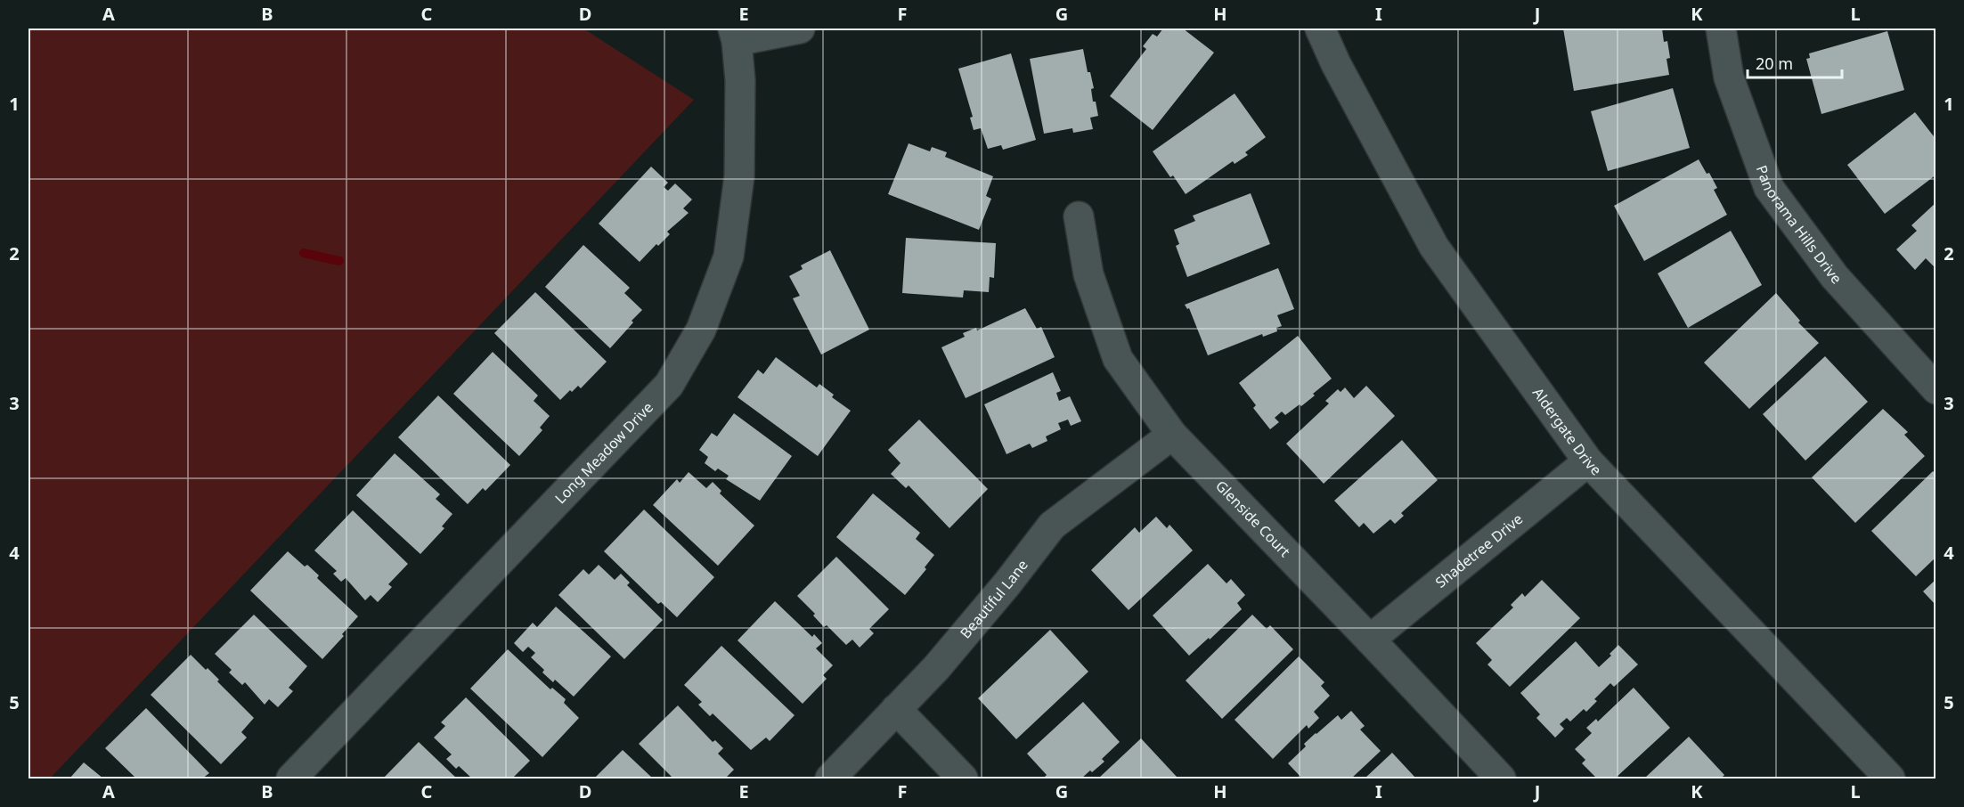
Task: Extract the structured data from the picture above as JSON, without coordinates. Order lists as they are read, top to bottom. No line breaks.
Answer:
{"streets":{"street":["Panorama Hills Drive","Aldergate Drive","Long Meadow Drive","Glenside Court","Shadetree Drive","Beautiful Lane"]},"crossings":[["Aldergate Drive","Shadetree Drive"],["Glenside Court","Shadetree Drive"],["Glenside Court","Beautiful Lane"]],"scale_bar":"20 m","grid":{"columns":["A","B","C","D","E","F","G","H","I","J","K","L"],"rows":["1","2","3","4","5"]}}
